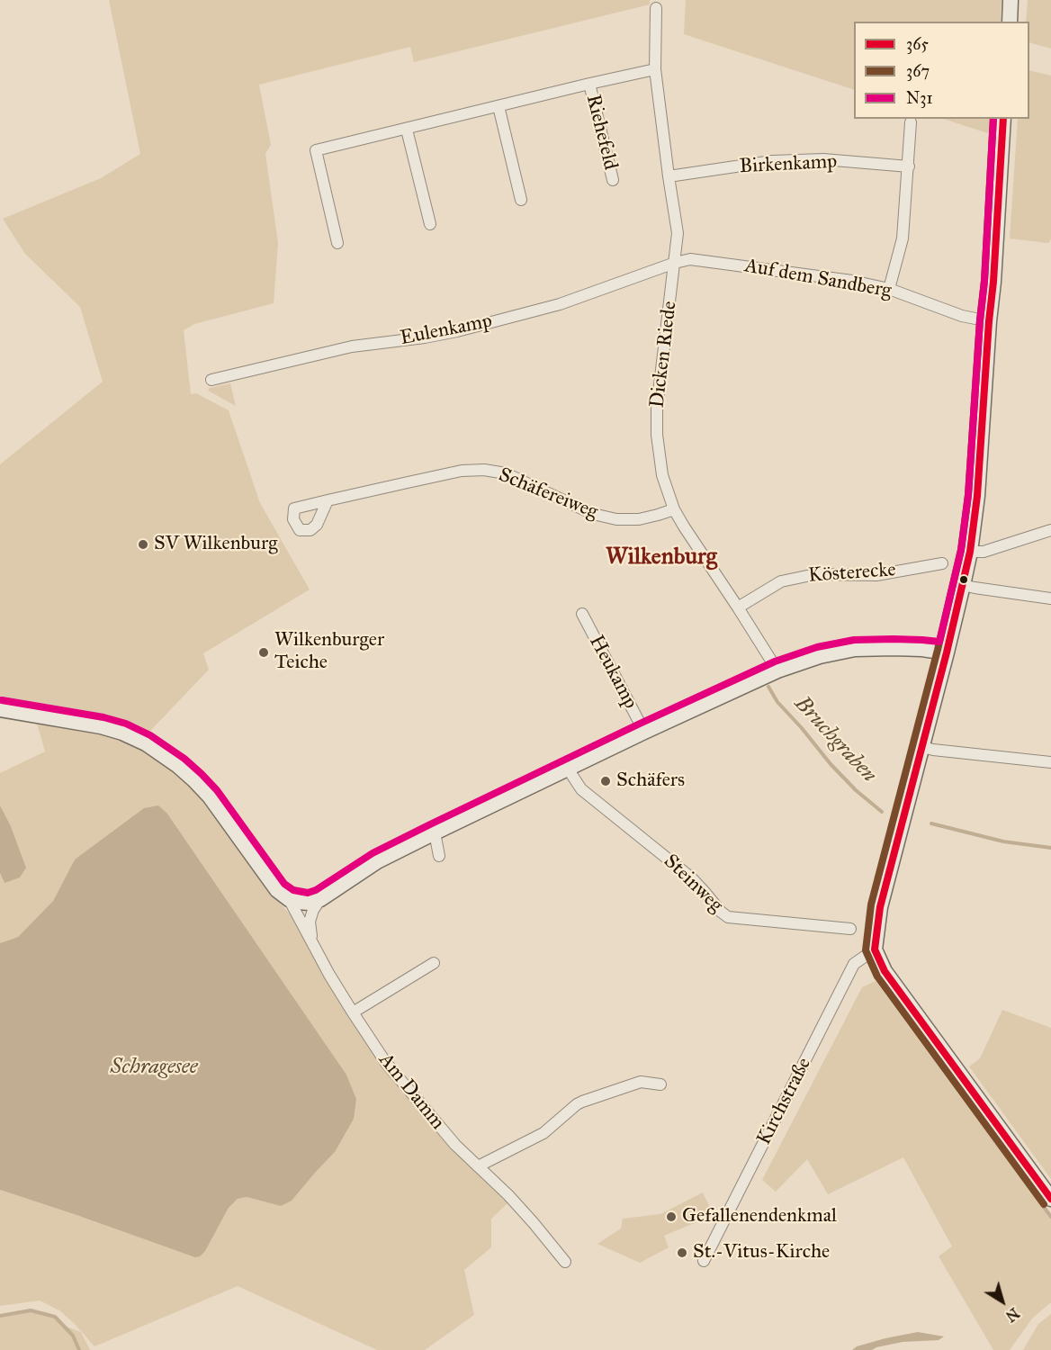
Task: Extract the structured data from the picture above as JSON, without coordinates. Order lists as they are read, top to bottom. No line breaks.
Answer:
{"streets":{"street":["Riehefeld","Birkenkamp","Auf dem Sandberg","Eulenkamp","Dicken Riede","Schäfereiweg","Kösterecke","Heukamp","Steinweg","Am Damm","Kirchstraße"]},"crossings":[["Riehefeld","Dicken Riede"],["Birkenkamp","Dicken Riede"],["Auf dem Sandberg","Eulenkamp"],["Auf dem Sandberg","Dicken Riede"],["Eulenkamp","Dicken Riede"],["Dicken Riede","Schäfereiweg"],["Dicken Riede","Kösterecke"]],"districts":["Wilkenburg"],"water":["Bruchgraben","Schragesee"],"places":["SV Wilkenburg","Wilkenburger Teiche","Schäfers","Gefallenendenkmal","St.-Vitus-Kirche"],"lines":["transit line 365","transit line 367","transit line N31"],"legend":["365","367","N31"],"north":"bottom right"}
